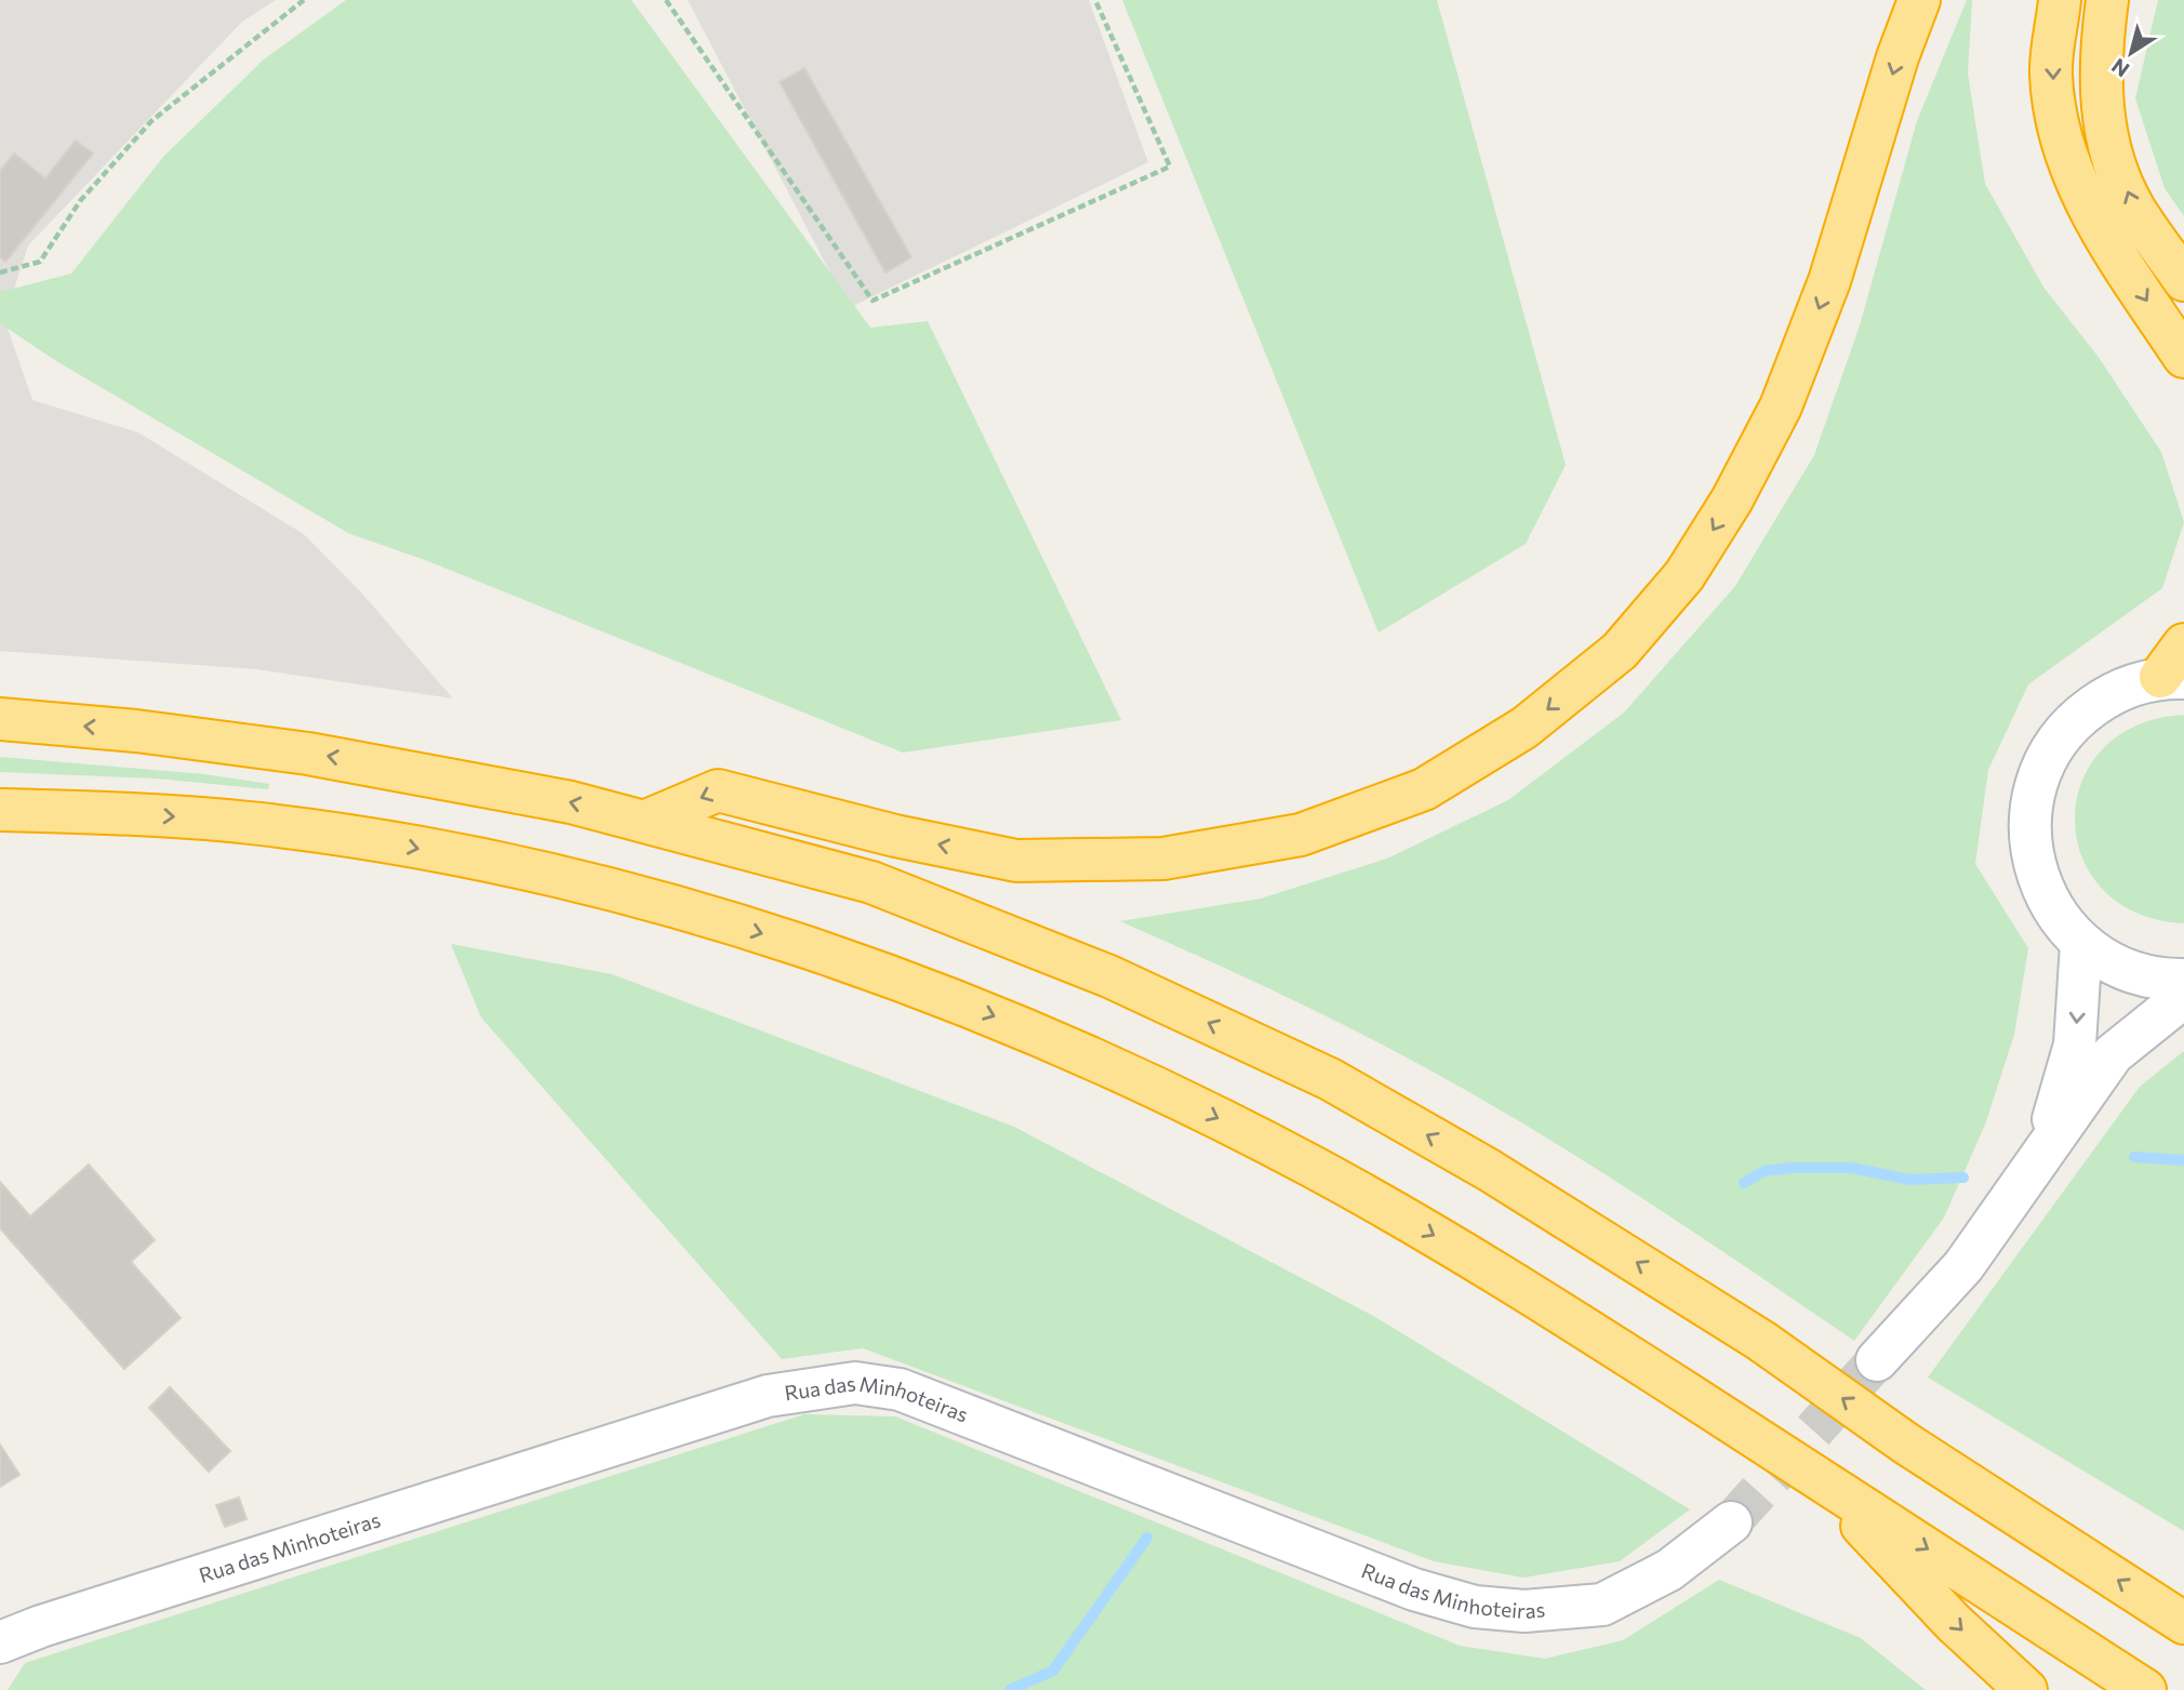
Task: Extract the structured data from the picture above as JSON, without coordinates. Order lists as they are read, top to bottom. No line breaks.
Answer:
{"streets":{"main road":["Rua das Minhoteiras"]},"north":"bottom left"}
